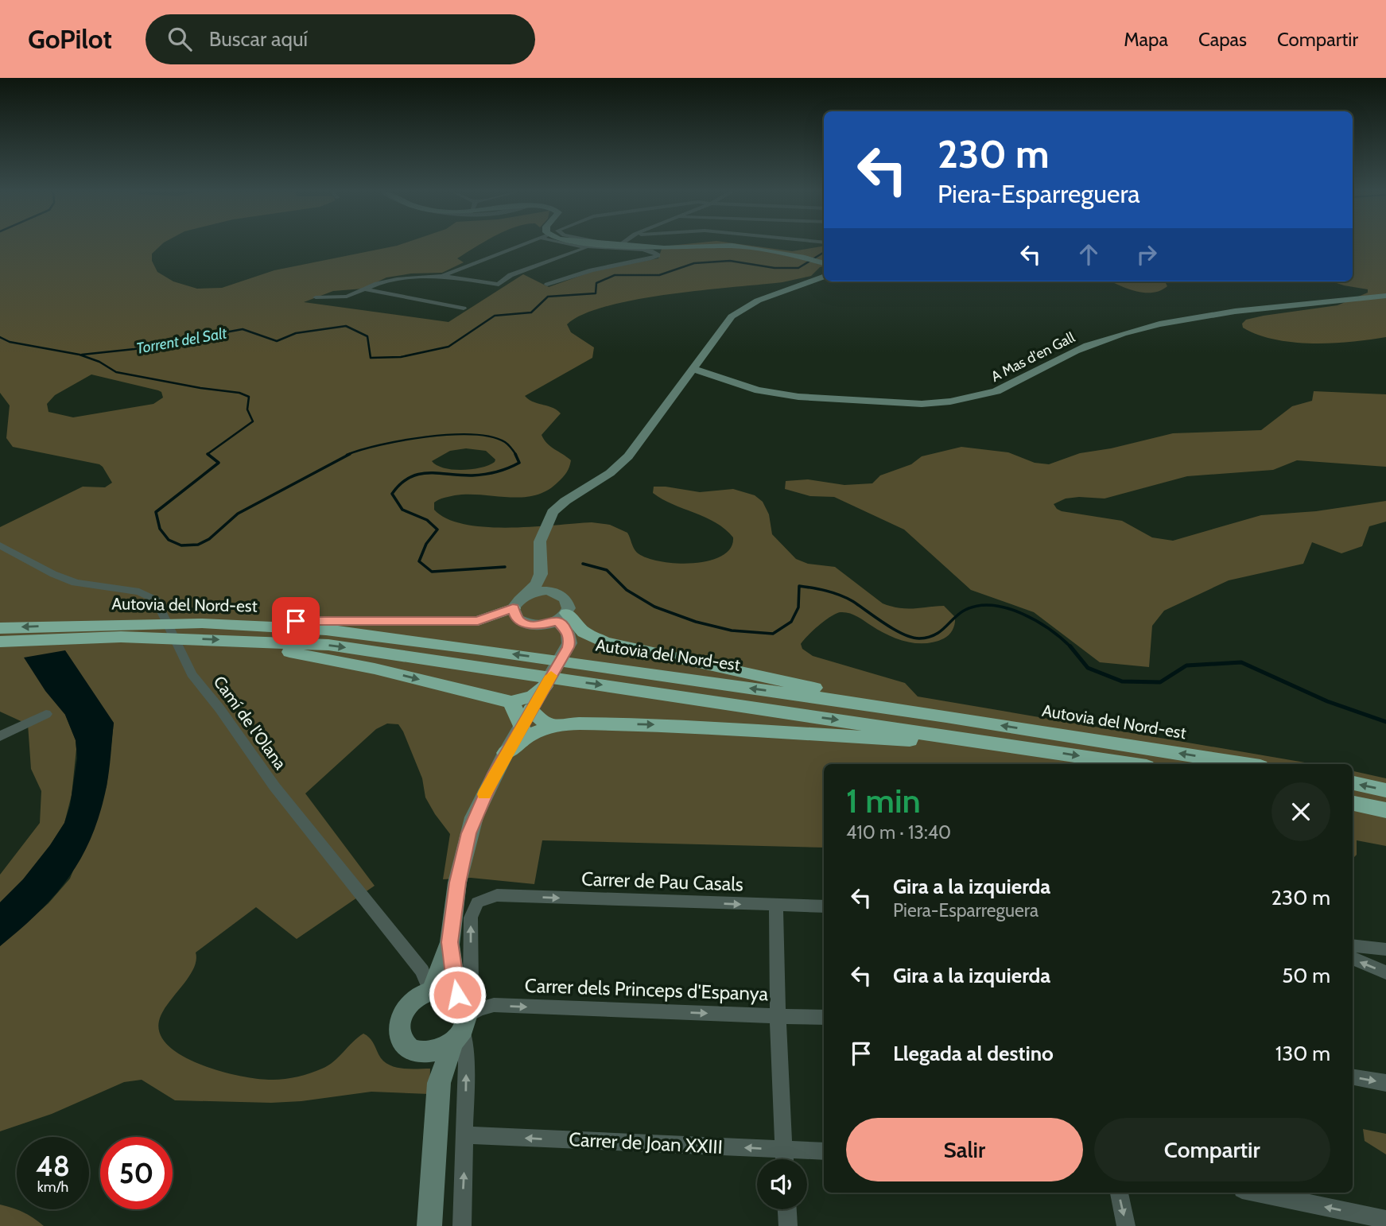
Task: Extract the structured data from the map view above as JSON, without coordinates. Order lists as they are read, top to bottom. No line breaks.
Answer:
{"streets":{"highway":["Autovia del Nord-est"],"main road":["A Mas d'en Gall"],"street":["Camí de l'Olana","Carrer de Pau Casals","Carrer dels Princeps d'Espanya","Carrer de Joan XXIII"]},"crossings":[["Camí de l'Olana","Carrer de Pau Casals"],["Camí de l'Olana","Carrer dels Princeps d'Espanya"],["Carrer de Pau Casals","Carrer dels Princeps d'Espanya"]],"one_way":["Carrer dels Princeps d'Espanya","Carrer de Joan XXIII"],"water":["Torrent del Salt"],"page":{"header":"GoPilot","search":"Buscar aquí","nav":["Mapa","Capas","Compartir"],"turn":["230 m","Piera-Esparreguera"],"heading":["1 min","410 m · 13:40"],"list":[{"name":"Gira a la izquierda","note":"Piera-Esparreguera","value":"230 m"},{"name":"Gira a la izquierda","value":"50 m"},{"name":"Llegada al destino","value":"130 m"}],"buttons":["Salir","Compartir"],"speed":"48 km/h","limit":"50"}}
